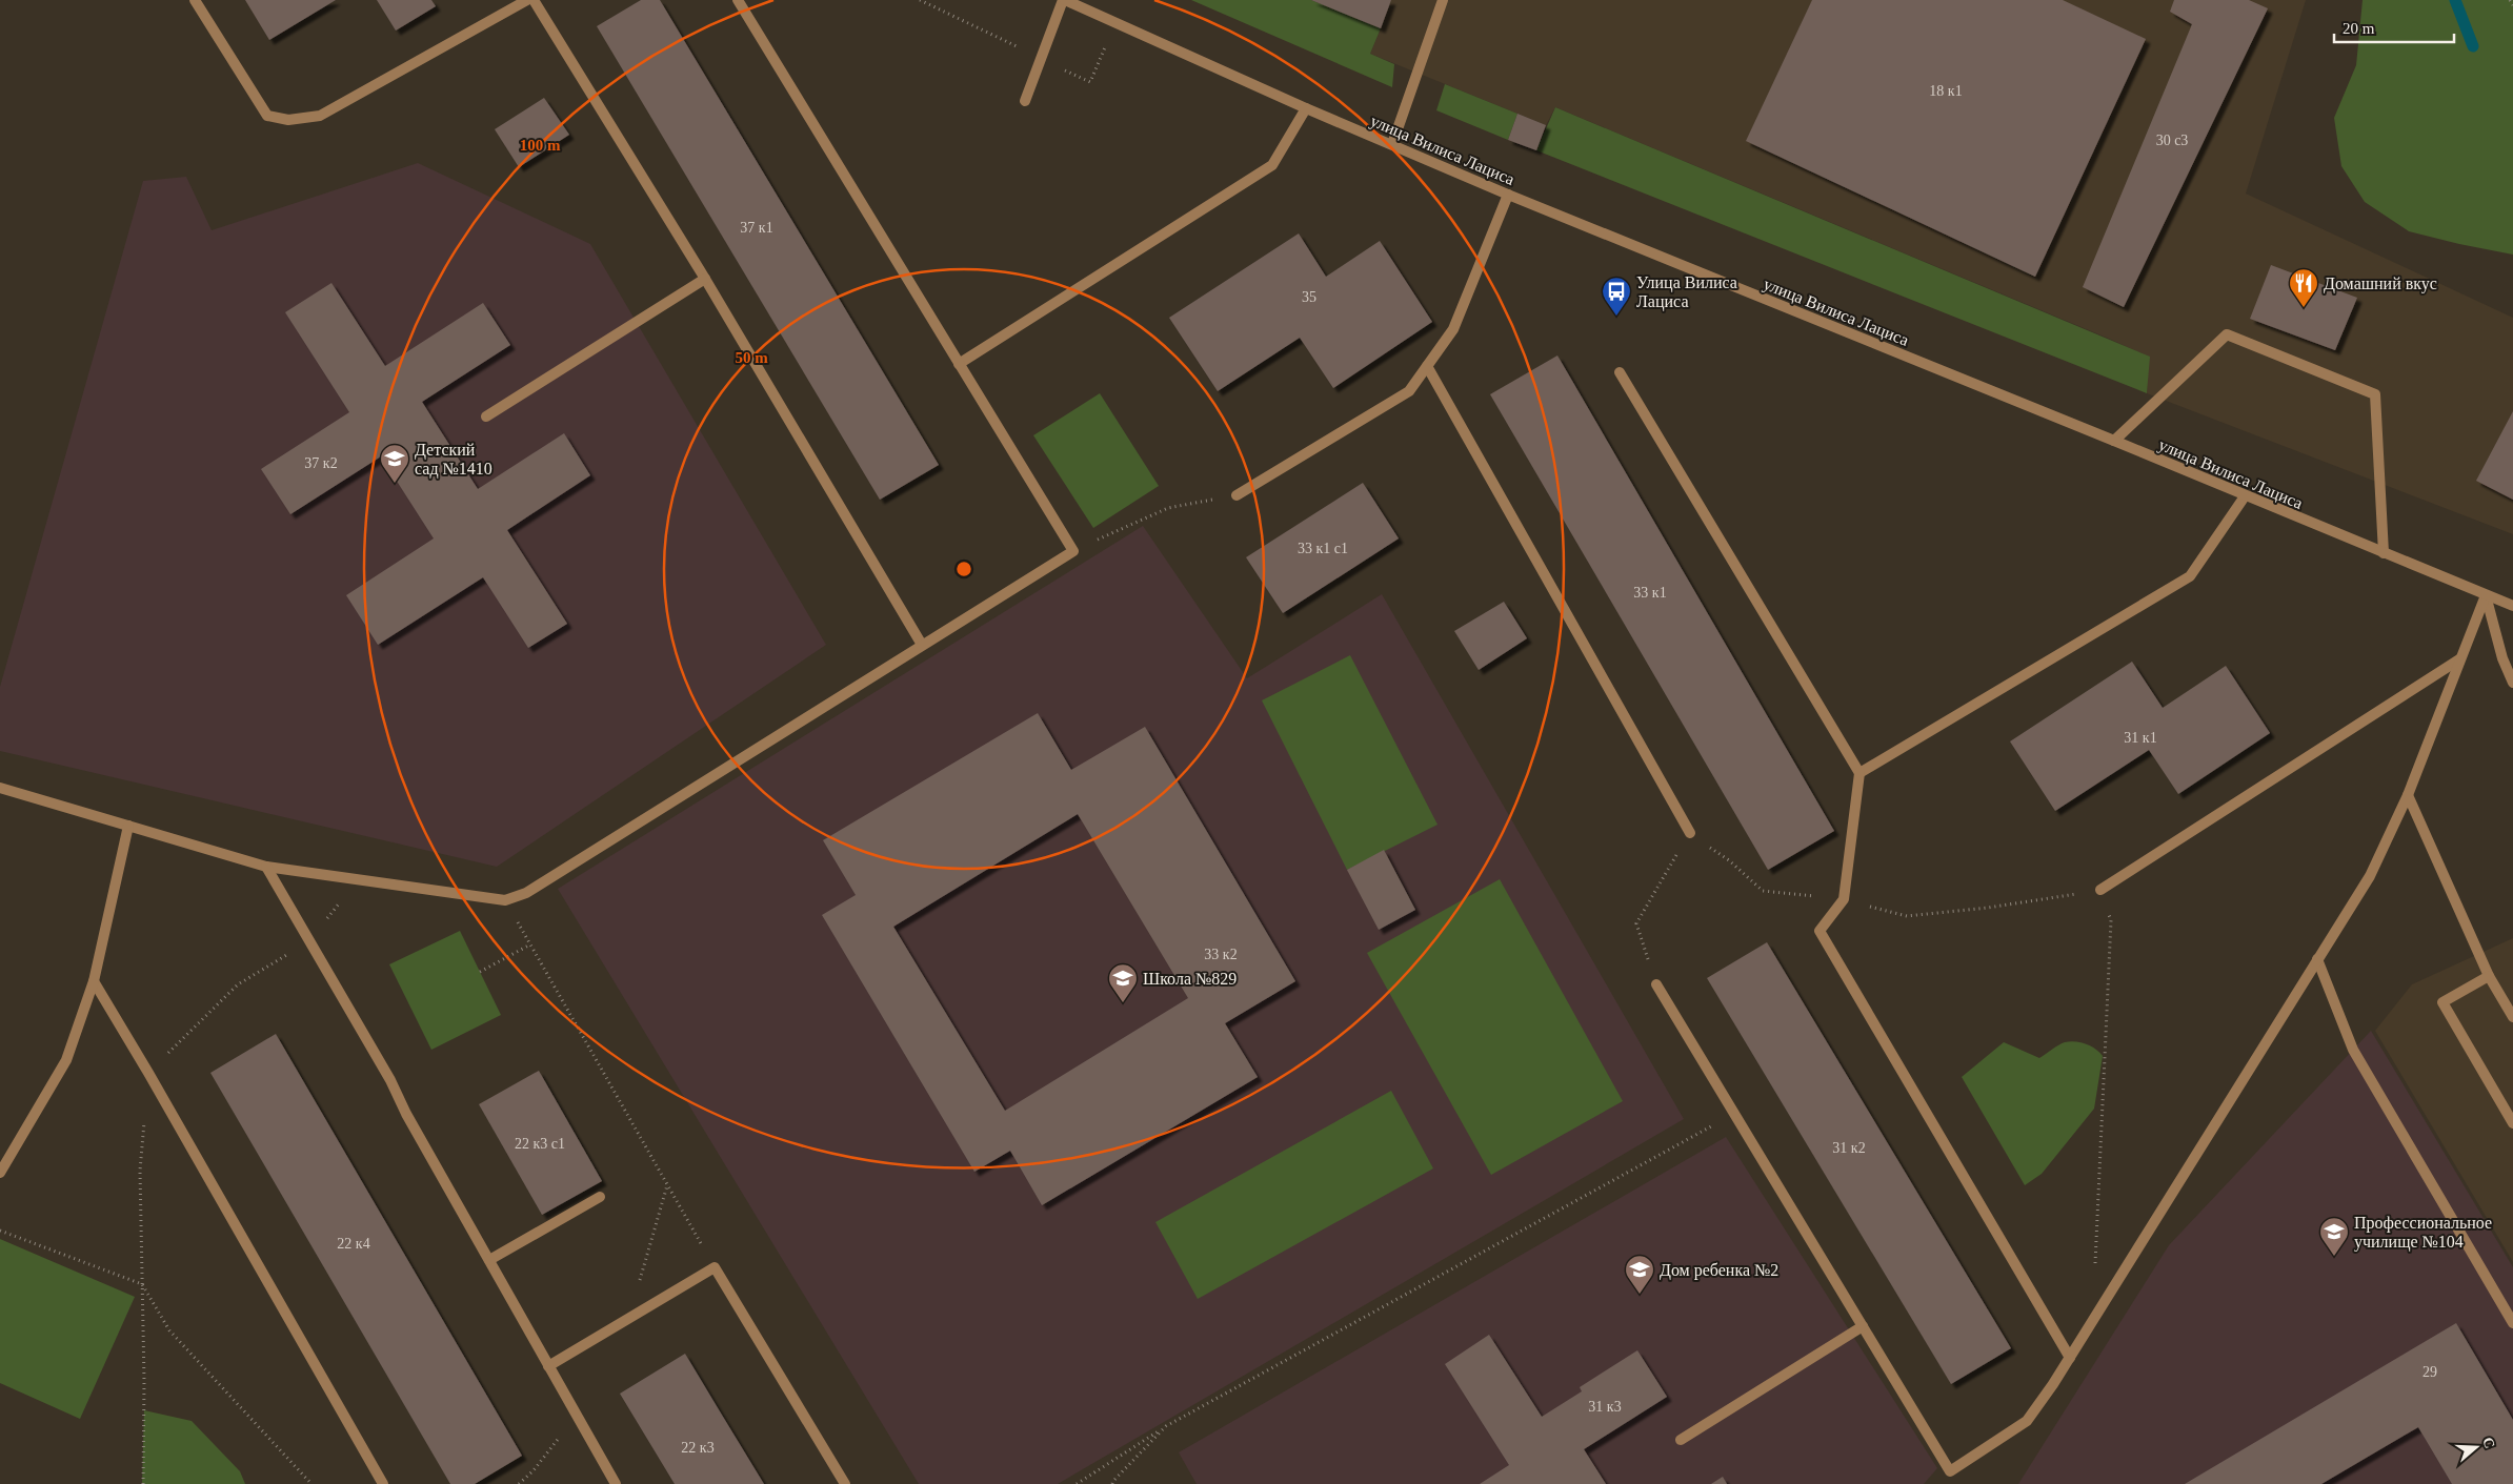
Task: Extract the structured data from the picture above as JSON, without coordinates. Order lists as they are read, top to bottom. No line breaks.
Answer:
{"streets":{"street":["улица Вилиса Лациса"]},"places":{"restaurant":["Домашний вкус"],"bus stop":["Улица Вилиса Лациса"],"school or university":["Детский сад №1410","Школа №829","Профессиональное училище №104","Дом ребенка №2"]},"house_numbers":["18 к1","30 с3","37 к1","35","37 к2","33 к1 с1","33 к1","31 к1","33 к2","22 к3 с1","31 к2","22 к4","29","31 к3","22 к3"],"scale_bar":"20 m","north":"right","rings":["100 m","50 m"]}
